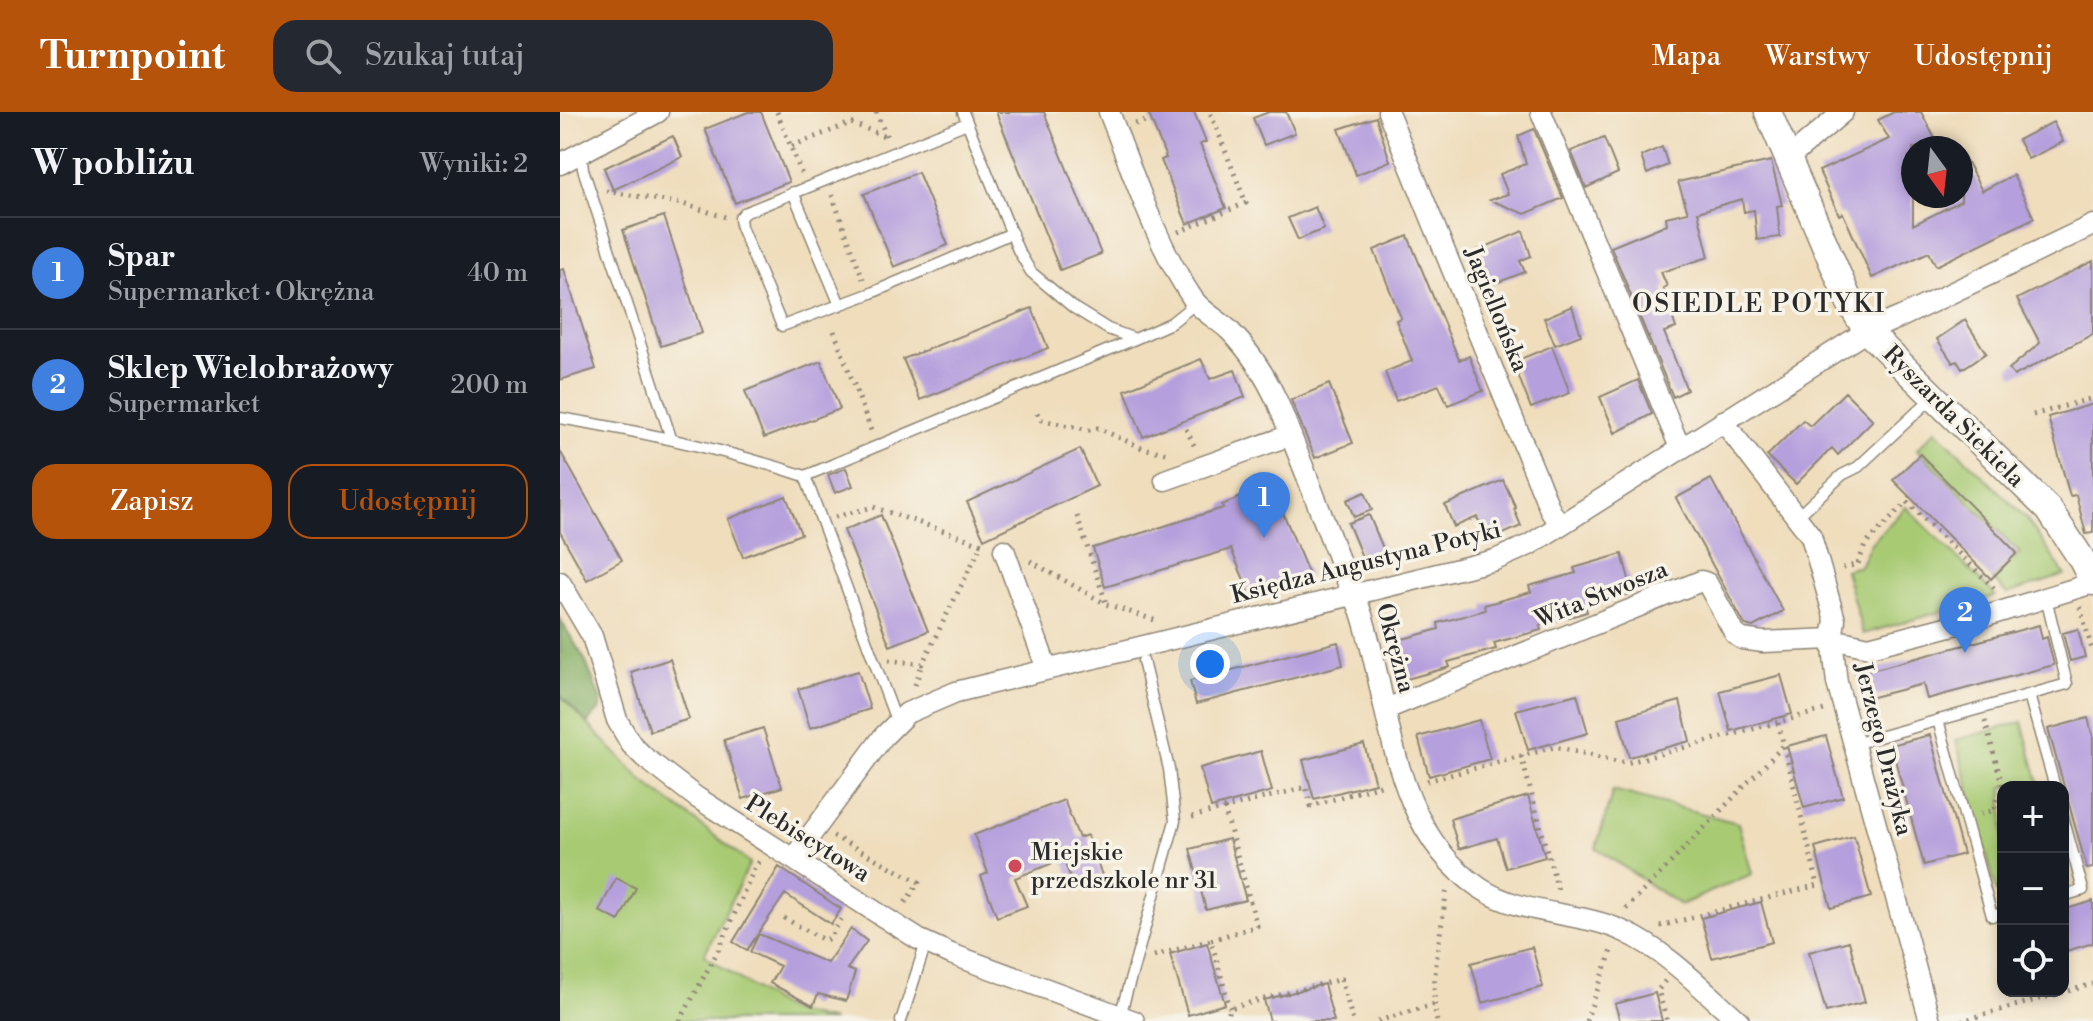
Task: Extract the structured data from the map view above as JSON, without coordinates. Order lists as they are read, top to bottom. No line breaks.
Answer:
{"streets":{"street":["Jagiellońska","Ryszarda Siekiela","Księdza Augustyna Potyki","Wita Stwosza","Okrężna","Jerzego Drażyka","Plebiscytowa"]},"crossings":[["Jagiellońska","Księdza Augustyna Potyki"],["Ryszarda Siekiela","Księdza Augustyna Potyki"],["Ryszarda Siekiela","Wita Stwosza"],["Księdza Augustyna Potyki","Okrężna"],["Księdza Augustyna Potyki","Jerzego Drażyka"],["Księdza Augustyna Potyki","Plebiscytowa"],["Wita Stwosza","Okrężna"],["Wita Stwosza","Jerzego Drażyka"]],"districts":["OSIEDLE POTYKI"],"places":["Miejskie przedszkole nr 31"],"north":"bottom","page":{"header":"Turnpoint","search":"Szukaj tutaj","nav":["Mapa","Warstwy","Udostępnij"],"heading":["W pobliżu","Wyniki: 2"],"list":[{"mark":"1","name":"Spar","note":"Supermarket · Okrężna","value":"40 m"},{"mark":"2","name":"Sklep Wielobrażowy","note":"Supermarket","value":"200 m"}],"buttons":["Zapisz","Udostępnij"],"pins":["1","2"],"map_buttons":["+","−"]}}
